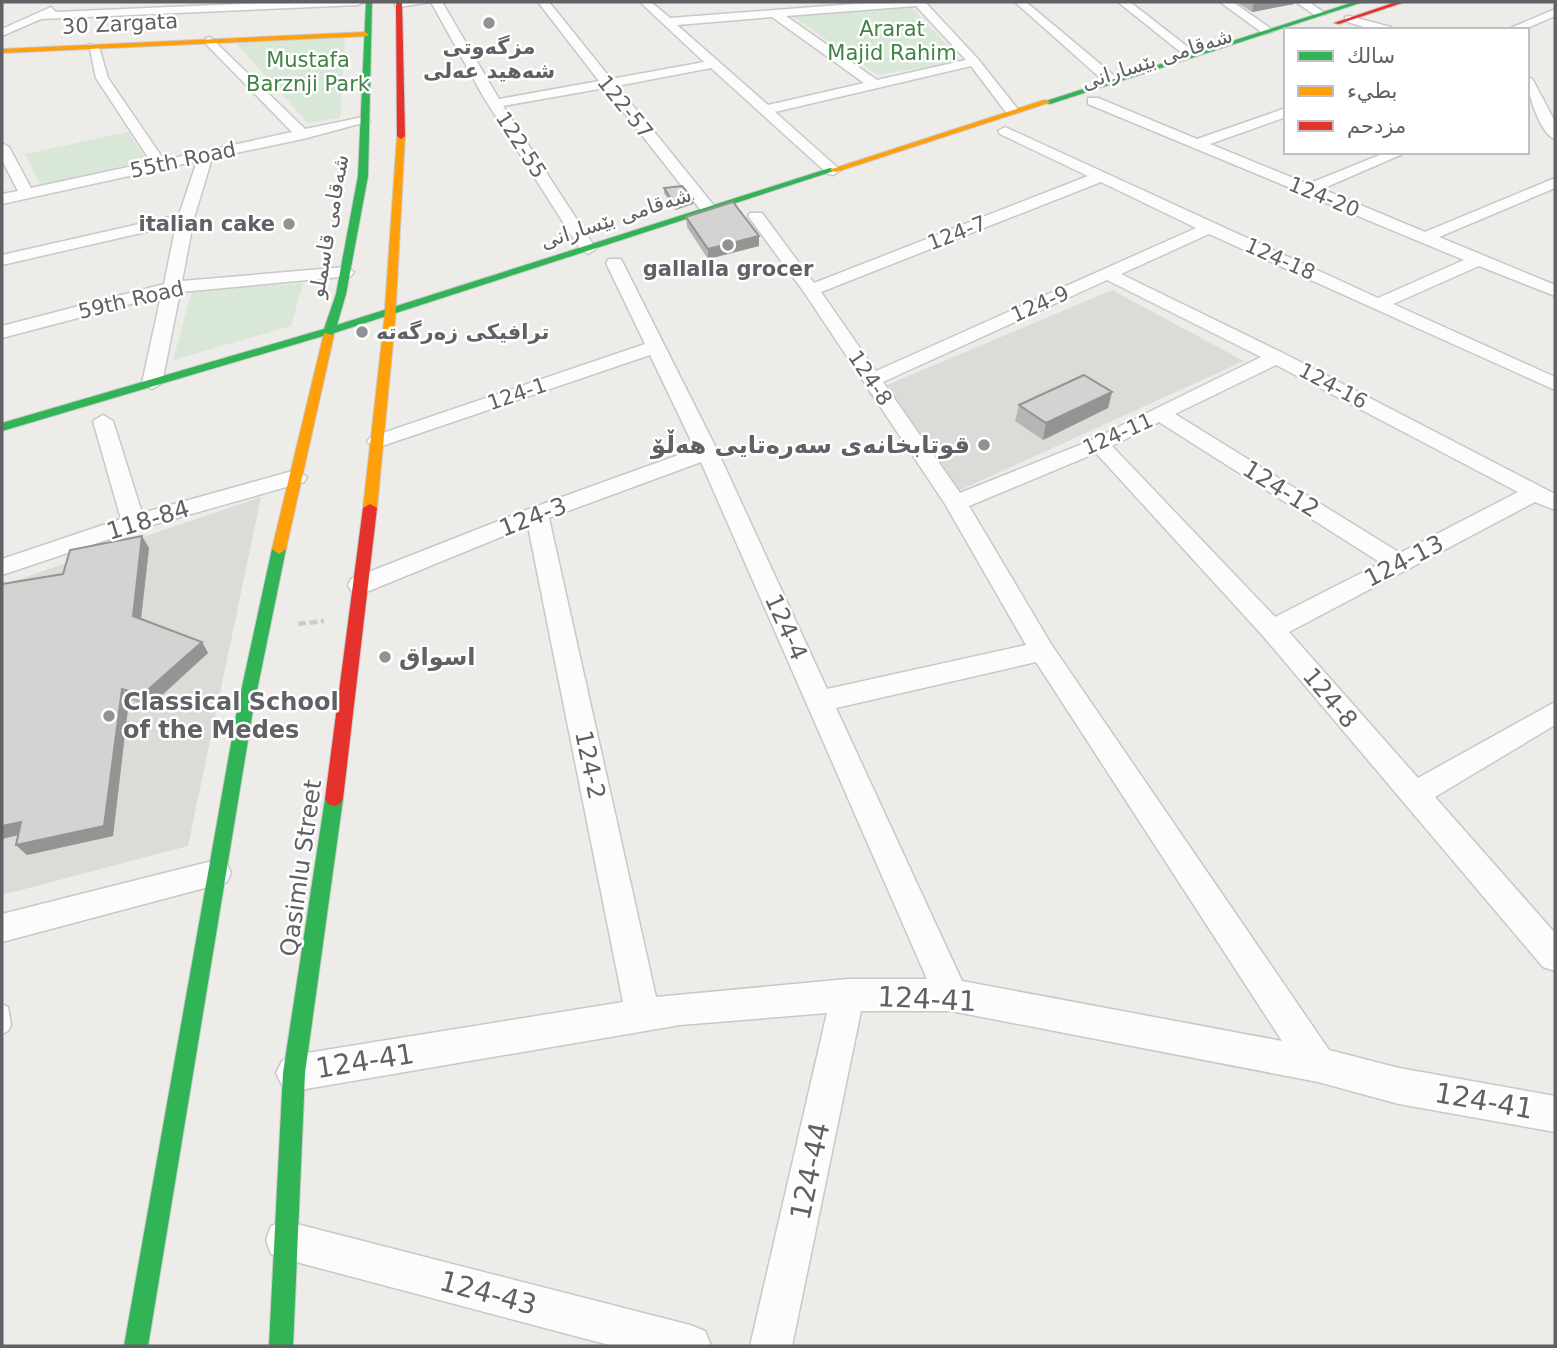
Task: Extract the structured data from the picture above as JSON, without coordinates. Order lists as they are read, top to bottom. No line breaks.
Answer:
{"streets":{"main road":["30 Zargata","شەقامی بێسارانی","شەقامی قاسملو","Qasimlu Street"],"street":["122-57","122-55","55th Road","124-20","124-7","124-18","59th Road","124-9","124-8","124-16","124-1","124-11","124-12","124-3","118-84","124-13","124-4","124-2","124-41","124-44","124-43"]},"crossings":[["30 Zargata","شەقامی قاسملو"],["شەقامی بێسارانی","122-57"],["شەقامی بێسارانی","122-55"],["شەقامی بێسارانی","124-20"],["شەقامی بێسارانی","شەقامی قاسملو"],["شەقامی بێسارانی","124-18"],["شەقامی بێسارانی","Qasimlu Street"],["55th Road","شەقامی قاسملو"],["شەقامی قاسملو","59th Road"],["124-7","124-18"],["124-7","124-8"],["124-18","124-9"],["124-9","124-8"],["124-9","124-16"],["124-8","124-11"],["124-8","124-13"],["124-8","124-41"],["124-16","124-11"],["124-16","124-13"],["124-1","124-4"],["124-1","Qasimlu Street"],["124-11","124-12"],["124-12","124-13"],["124-3","124-4"],["124-3","124-2"],["124-3","Qasimlu Street"],["124-4","124-41"],["124-2","124-41"],["Qasimlu Street","124-41"],["Qasimlu Street","124-43"],["124-41","124-44"]],"parks":["Ararat Majid Rahim","Mustafa Barznji Park"],"places":["مزگەوتی شەهید عەلی","italian cake","gallalla grocer","ترافیکی زەرگەتە","قوتابخانەی سەرەتایی هەڵۆ","اسواق","Classical School of the Medes"],"legend":["سالك","بطيء","مزدحم"]}
